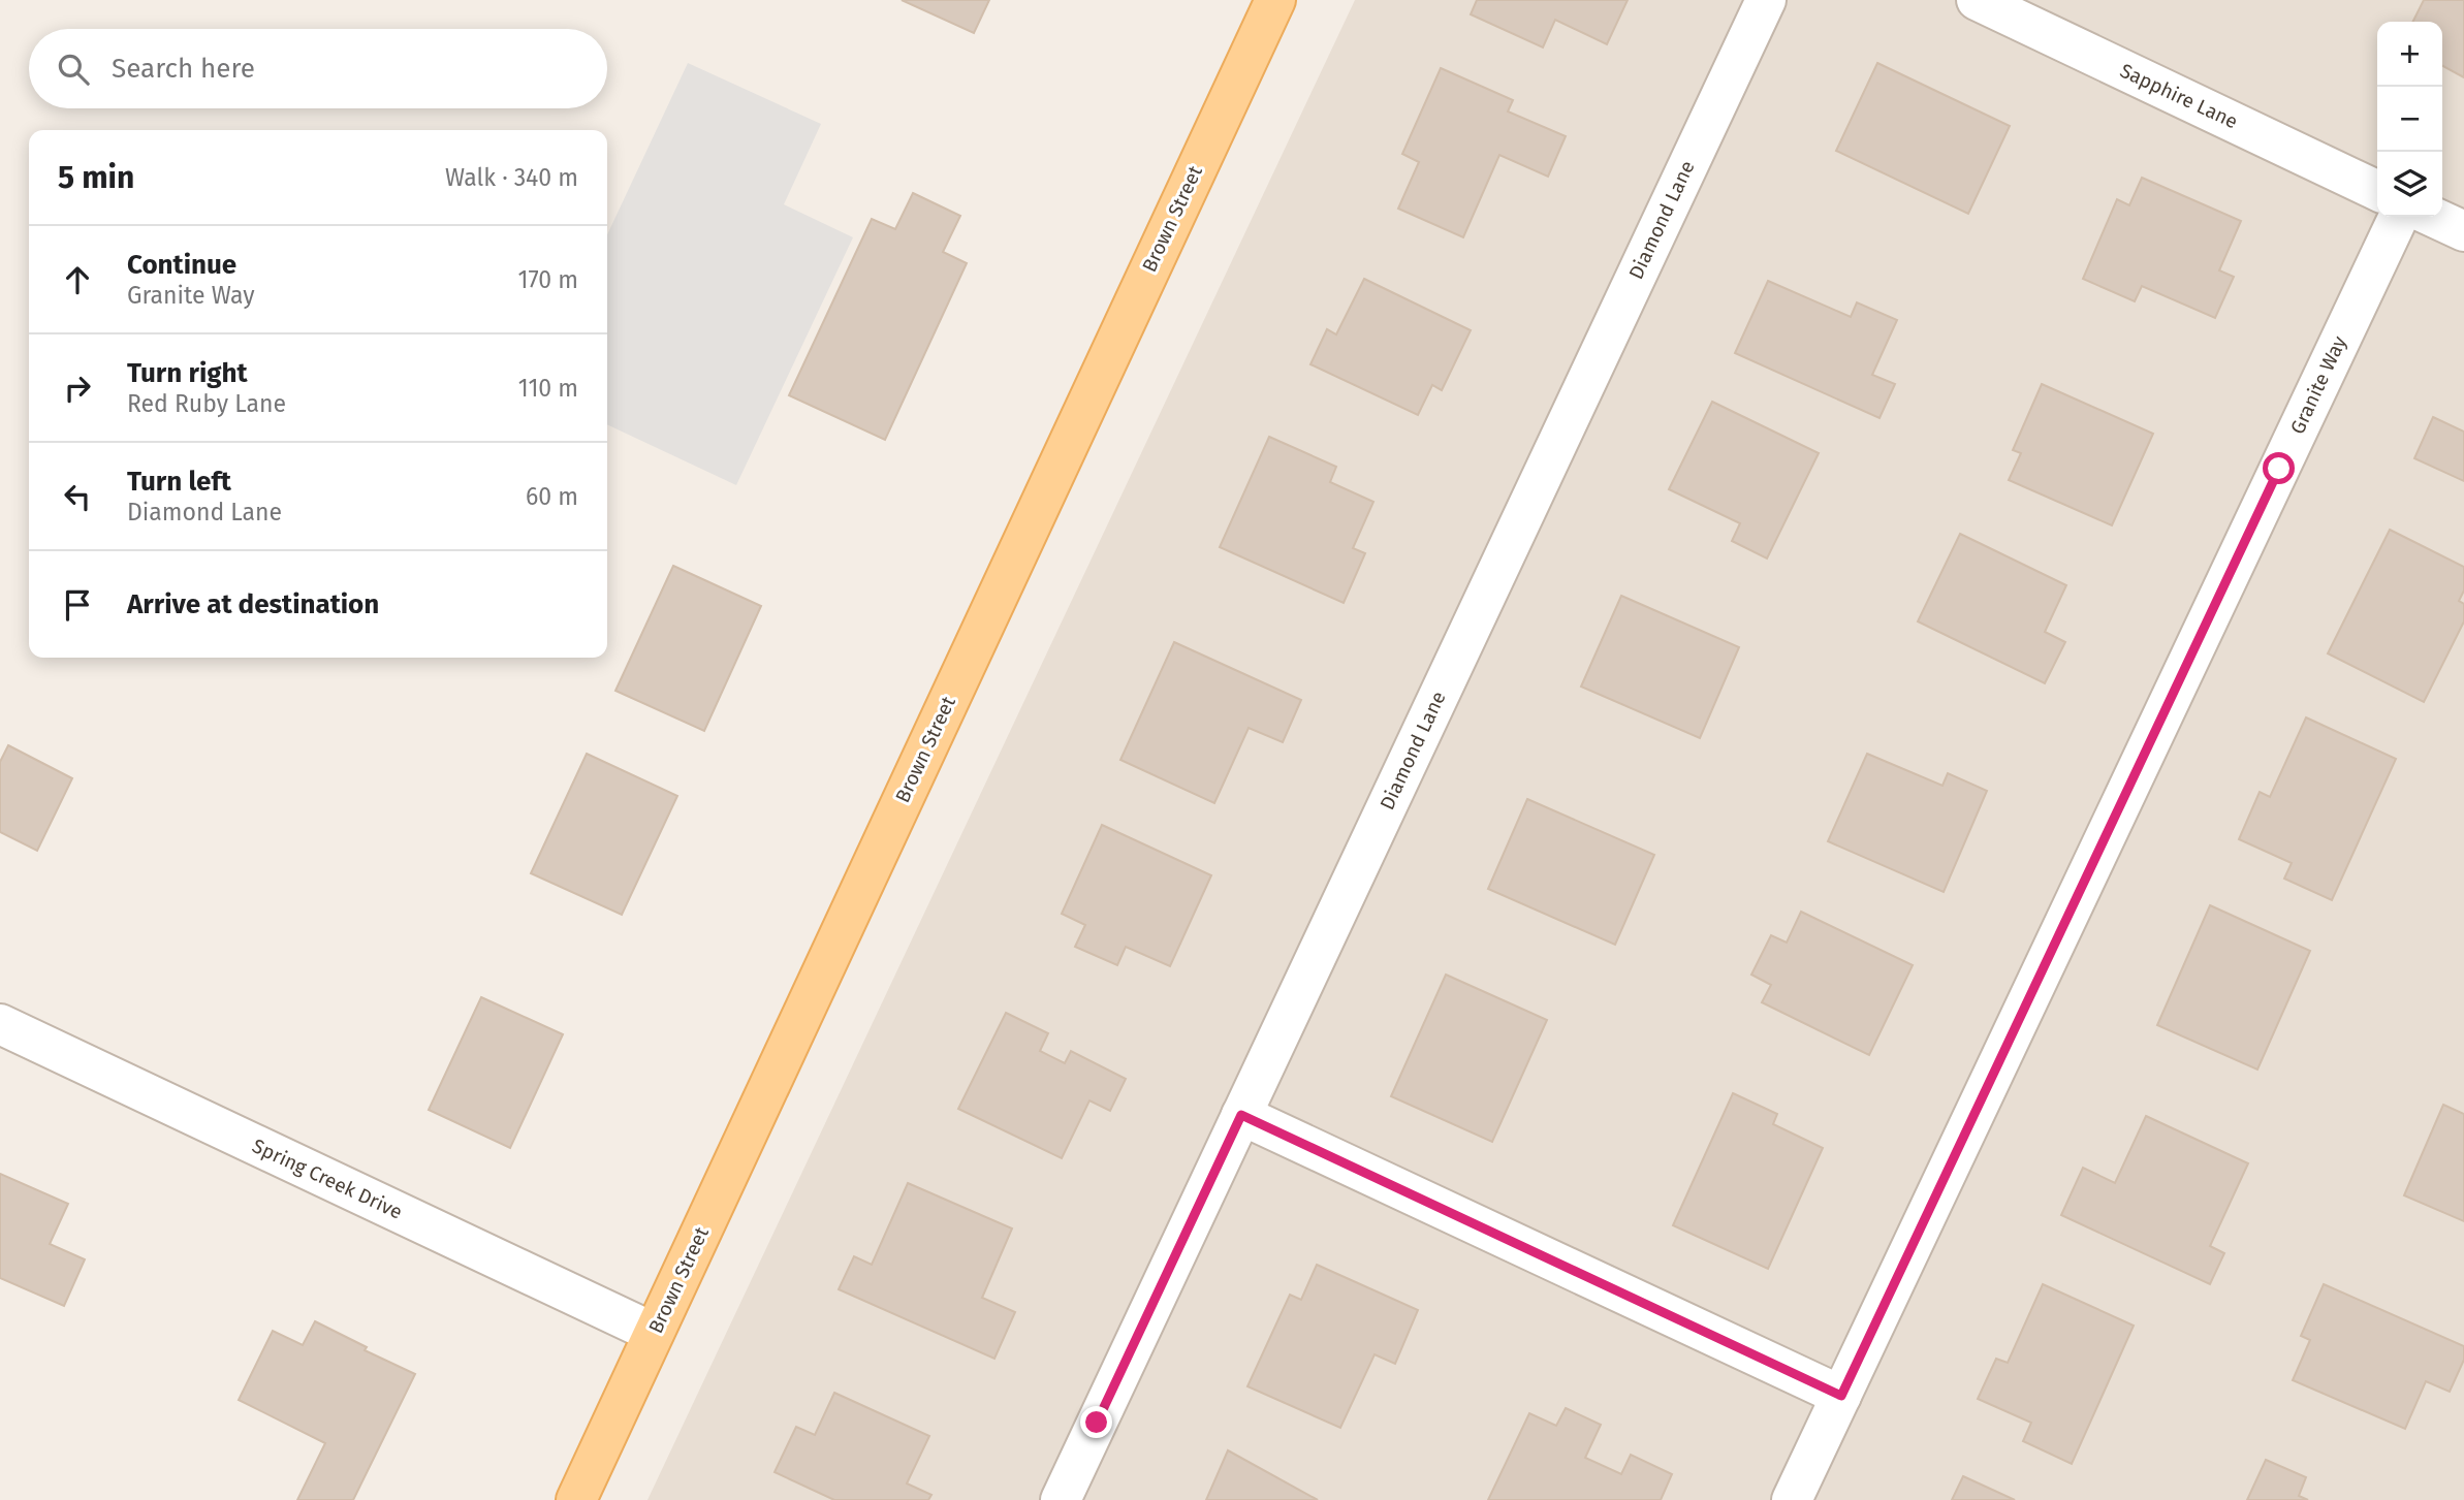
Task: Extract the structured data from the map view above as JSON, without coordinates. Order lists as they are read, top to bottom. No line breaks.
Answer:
{"streets":{"main road":["Brown Street"],"street":["Sapphire Lane","Diamond Lane","Granite Way","Spring Creek Drive"]},"crossings":[["Brown Street","Spring Creek Drive"]],"page":{"map_buttons":["+","−"],"search":"Search here","heading":["5 min","Walk · 340 m"],"list":[["Continue","Granite Way","170 m"],["Turn right","Red Ruby Lane","110 m"],["Turn left","Diamond Lane","60 m"],"Arrive at destination"]}}
